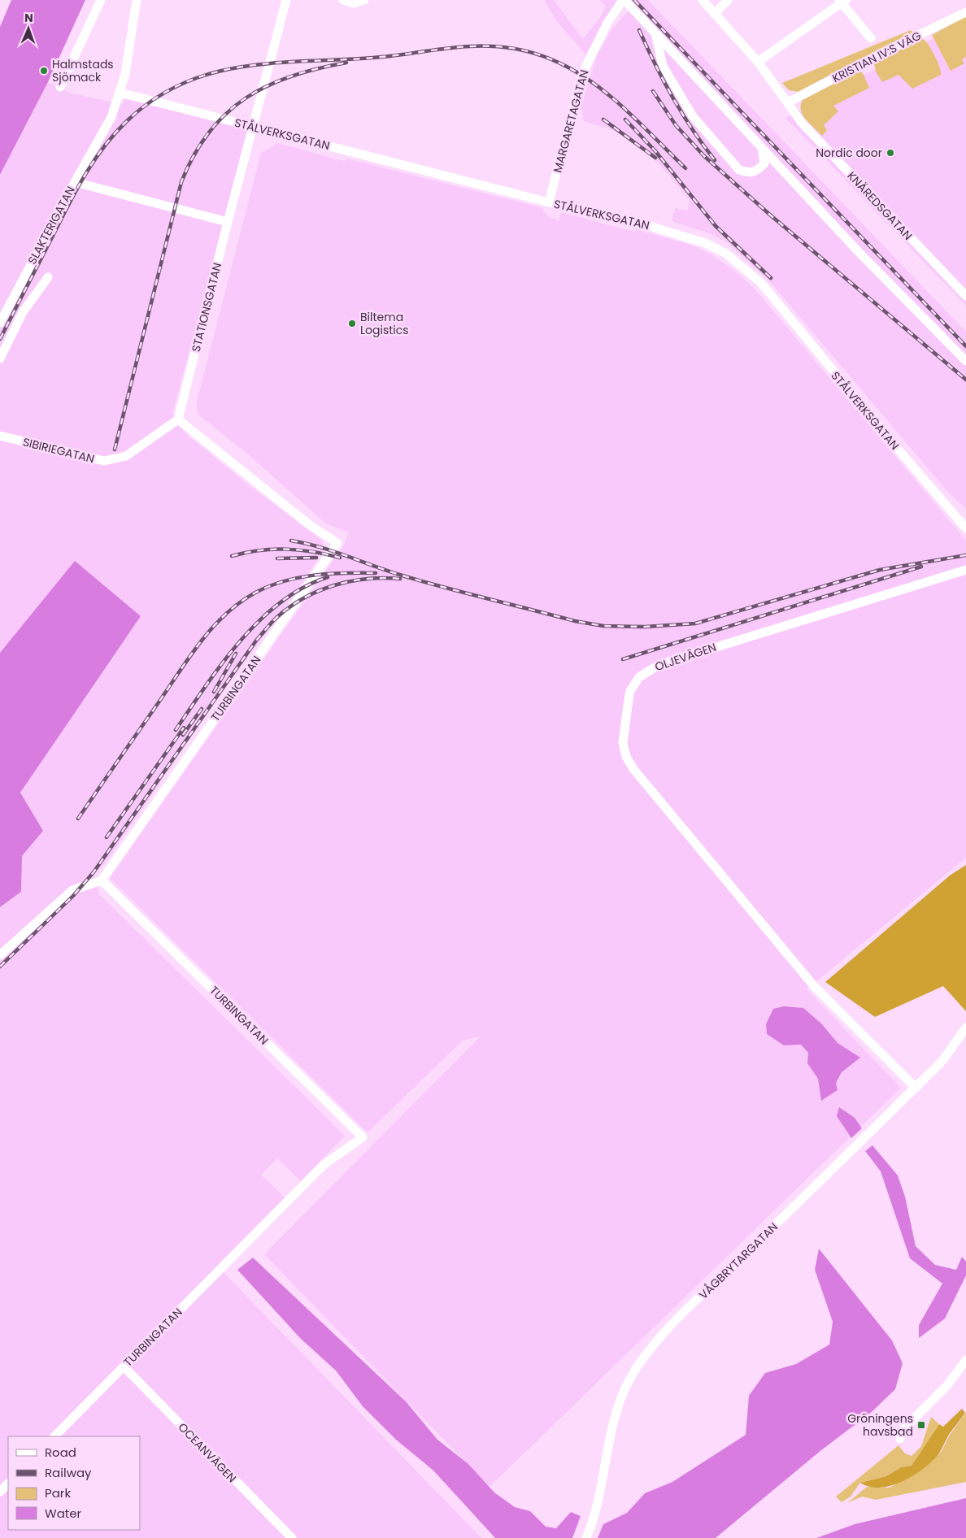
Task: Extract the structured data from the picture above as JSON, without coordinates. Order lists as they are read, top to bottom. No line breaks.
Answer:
{"streets":{"street":["KRISTIAN IV:S VÄG","MARGARETAGATAN","STÅLVERKSGATAN","KNÄREDSGATAN","SLAKTERIGATAN","STATIONSGATAN","SIBIRIEGATAN","OLJEVÄGEN","TURBINGATAN","VÅGBRYTARGATAN","OCEANVÄGEN"]},"crossings":[["KRISTIAN IV:S VÄG","KNÄREDSGATAN"],["MARGARETAGATAN","STÅLVERKSGATAN"],["STÅLVERKSGATAN","STATIONSGATAN"],["SLAKTERIGATAN","STATIONSGATAN"],["STATIONSGATAN","SIBIRIEGATAN"],["STATIONSGATAN","TURBINGATAN"],["SIBIRIEGATAN","TURBINGATAN"],["OLJEVÄGEN","VÅGBRYTARGATAN"],["TURBINGATAN","OCEANVÄGEN"]],"places":{"other":["Halmstads Sjömack","Nordic door","Biltema Logistics"],"transit":["Gröningens havsbad"]},"legend":["Road","Railway","Park","Water"],"north":"top"}
